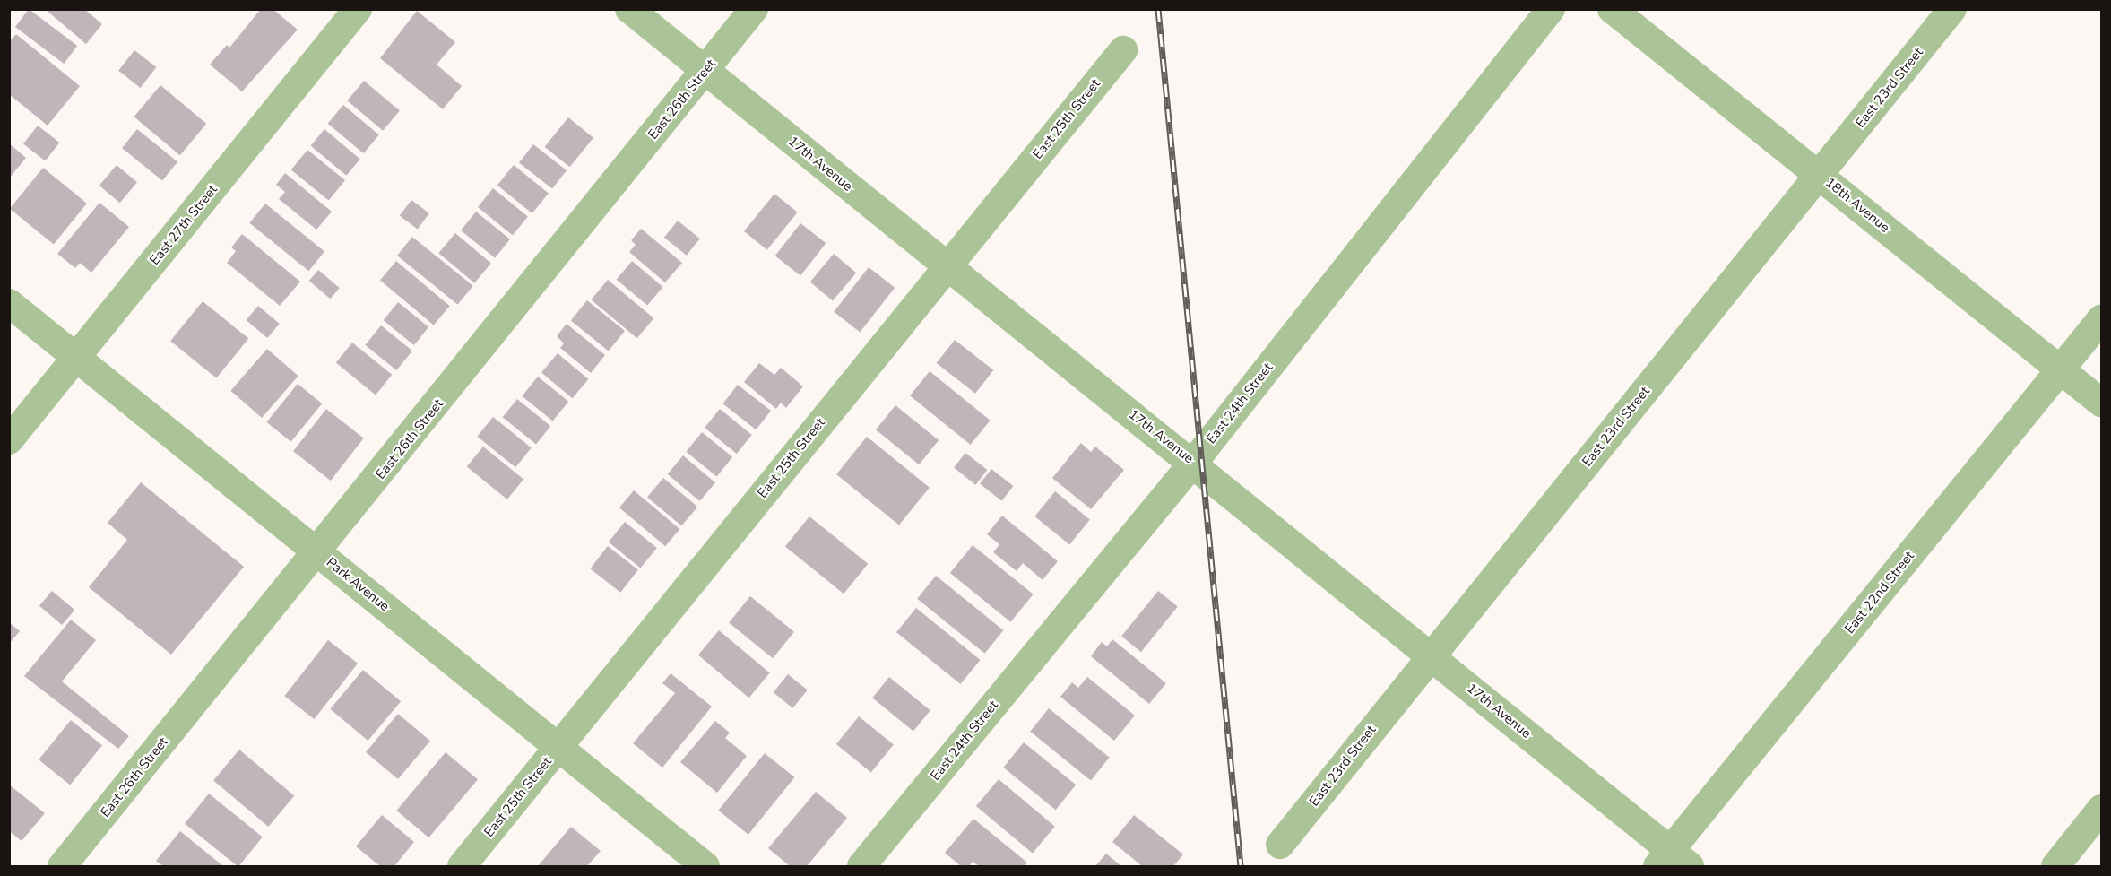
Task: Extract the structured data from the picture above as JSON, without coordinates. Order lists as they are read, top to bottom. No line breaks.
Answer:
{"streets":{"street":["East 23rd Street","East 26th Street","East 25th Street","17th Avenue","18th Avenue","East 27th Street","East 24th Street","Park Avenue","East 22nd Street"]},"crossings":[["East 23rd Street","17th Avenue"],["East 23rd Street","18th Avenue"],["East 26th Street","17th Avenue"],["East 26th Street","Park Avenue"],["East 25th Street","17th Avenue"],["East 25th Street","Park Avenue"],["17th Avenue","East 24th Street"],["17th Avenue","East 22nd Street"],["18th Avenue","East 22nd Street"],["East 27th Street","Park Avenue"]]}
